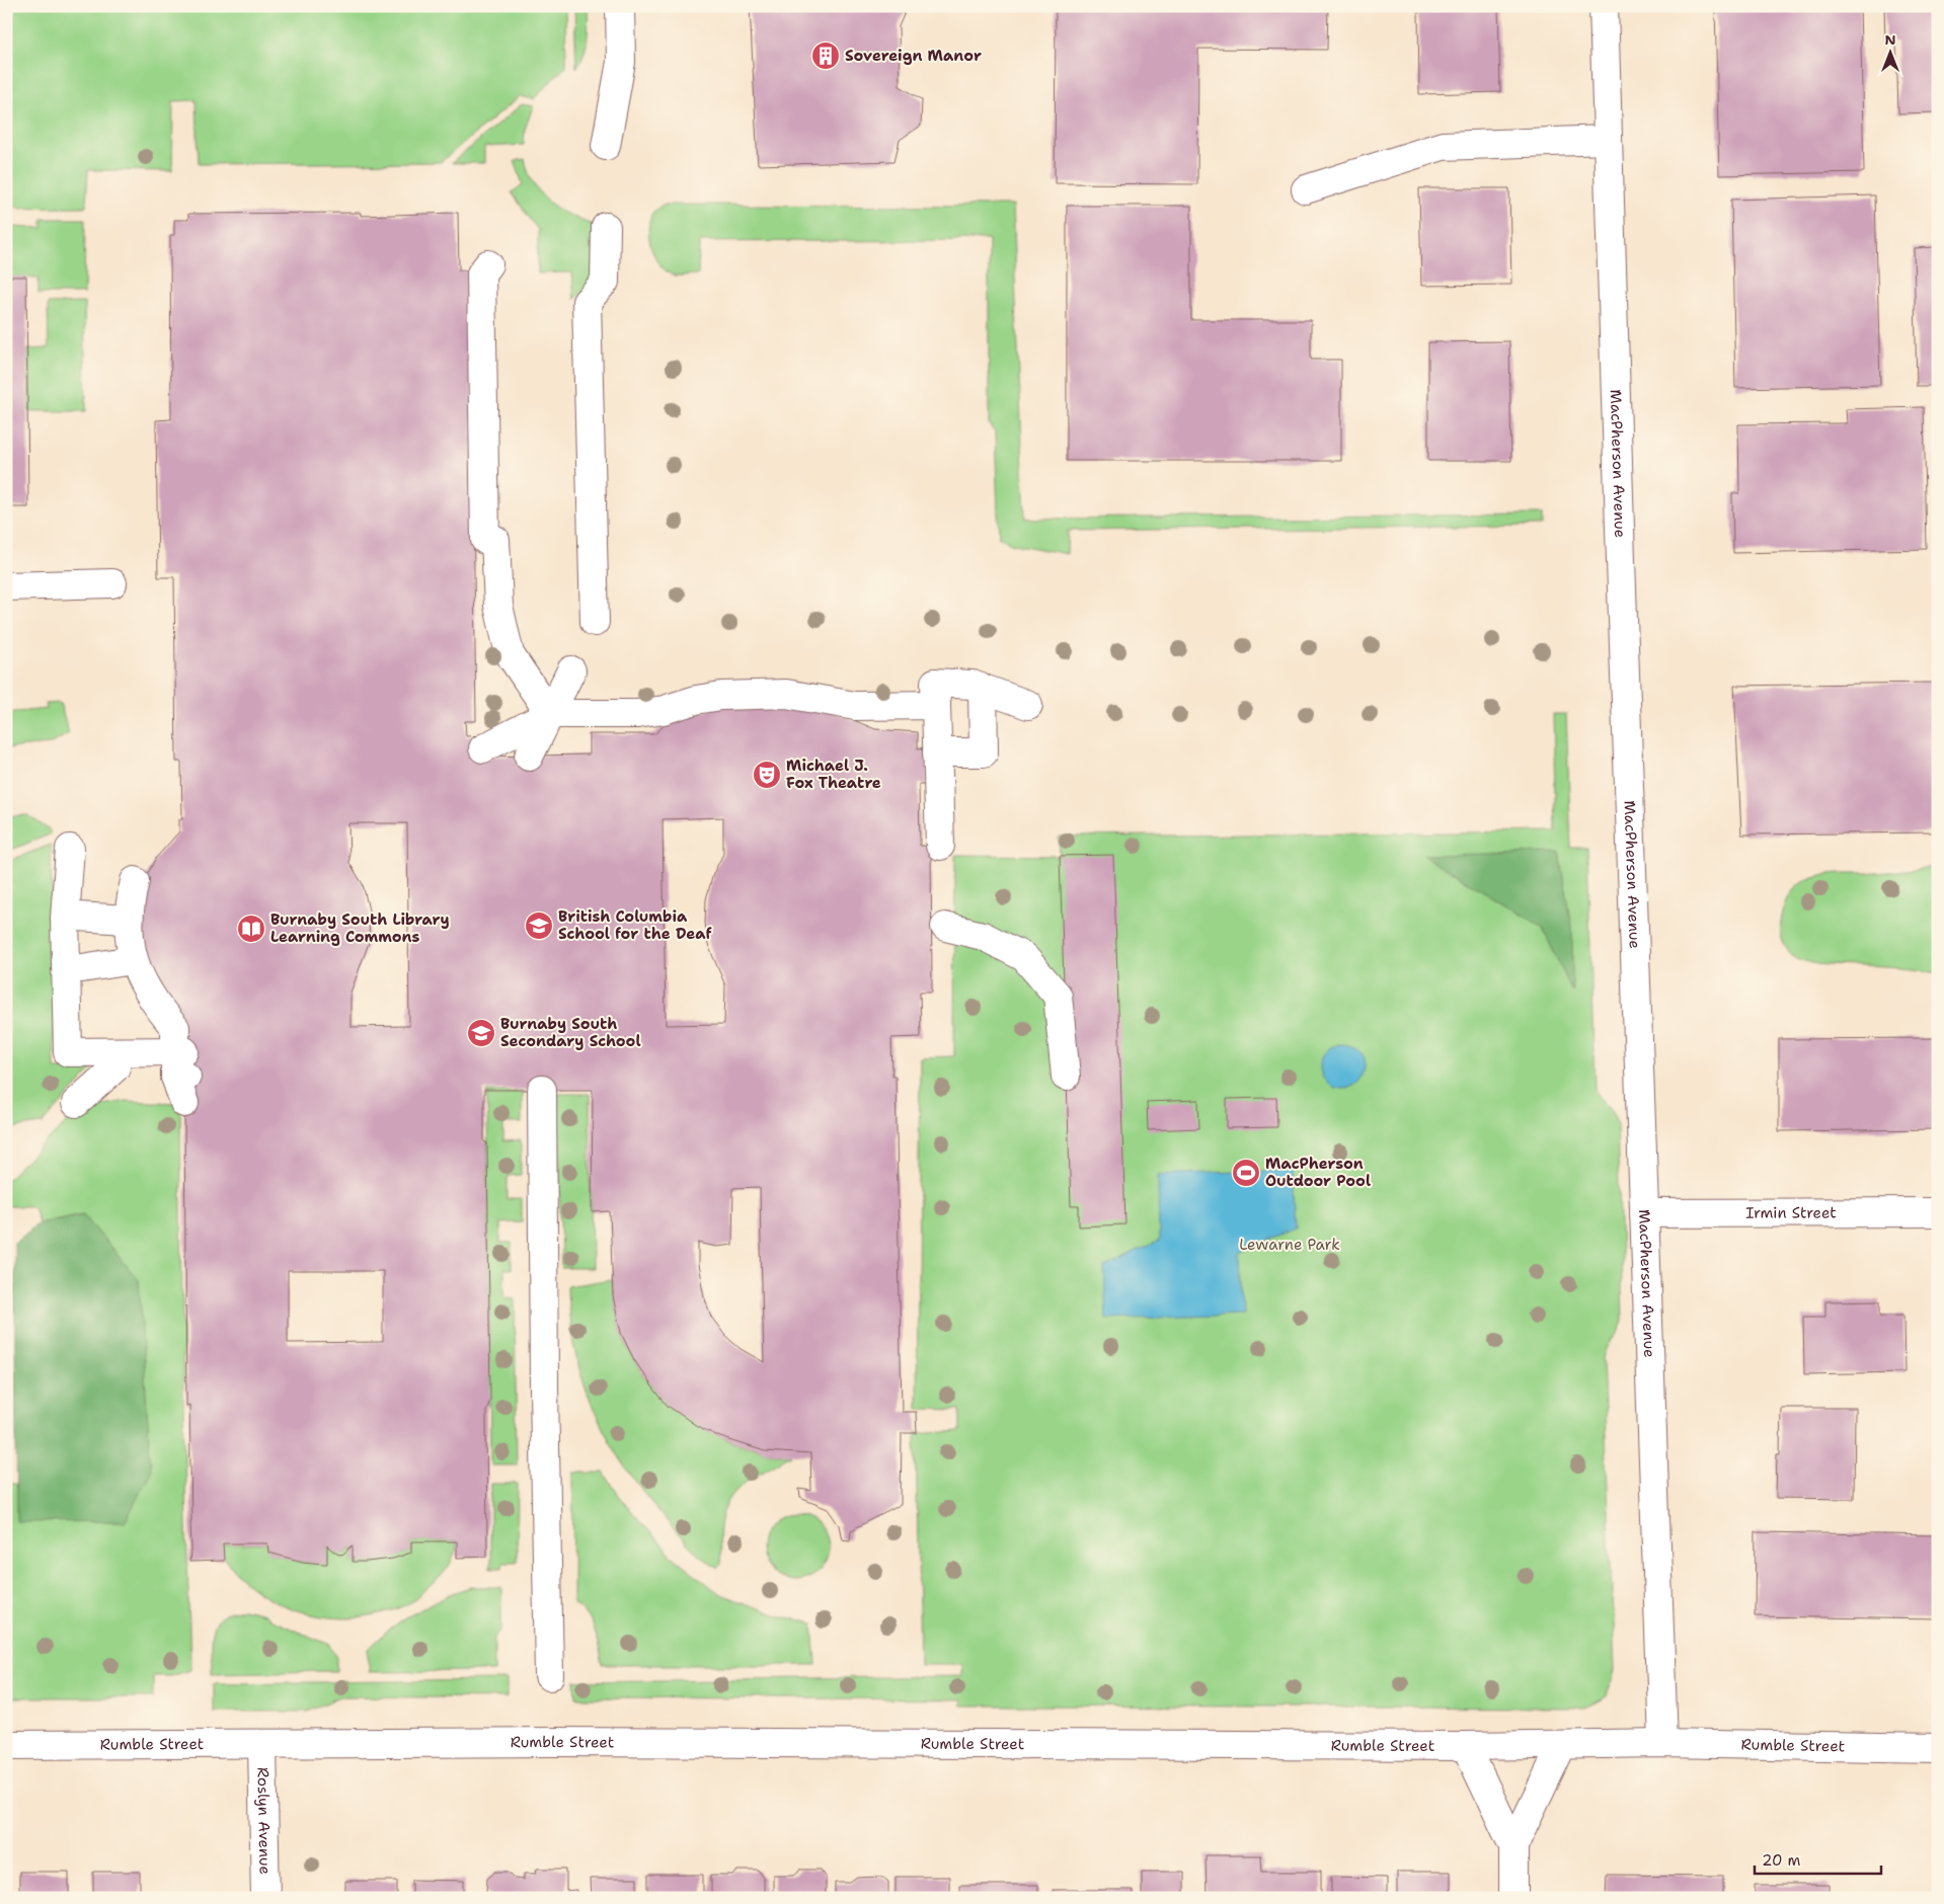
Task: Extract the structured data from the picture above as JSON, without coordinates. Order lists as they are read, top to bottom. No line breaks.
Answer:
{"streets":{"street":["MacPherson Avenue","Irmin Street","Rumble Street","Roslyn Avenue"]},"crossings":[["MacPherson Avenue","Irmin Street"],["MacPherson Avenue","Rumble Street"],["Rumble Street","Roslyn Avenue"]],"parks":["Lewarne Park"],"places":{"building":["Sovereign Manor"],"theatre":["Michael J. Fox Theatre"],"school or university":["British Columbia School for the Deaf","Burnaby South Secondary School"],"library":["Burnaby South Library Learning Commons"],"sports":["MacPherson Outdoor Pool"]},"scale_bar":"20 m","north":"top"}
